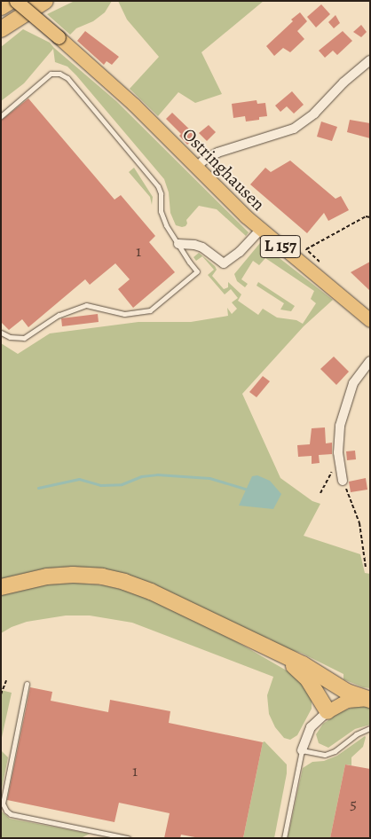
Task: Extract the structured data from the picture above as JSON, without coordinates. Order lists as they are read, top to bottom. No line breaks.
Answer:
{"streets":{"main road":["Ostringhausen","L 157"]},"house_numbers":["1","1","5"]}
